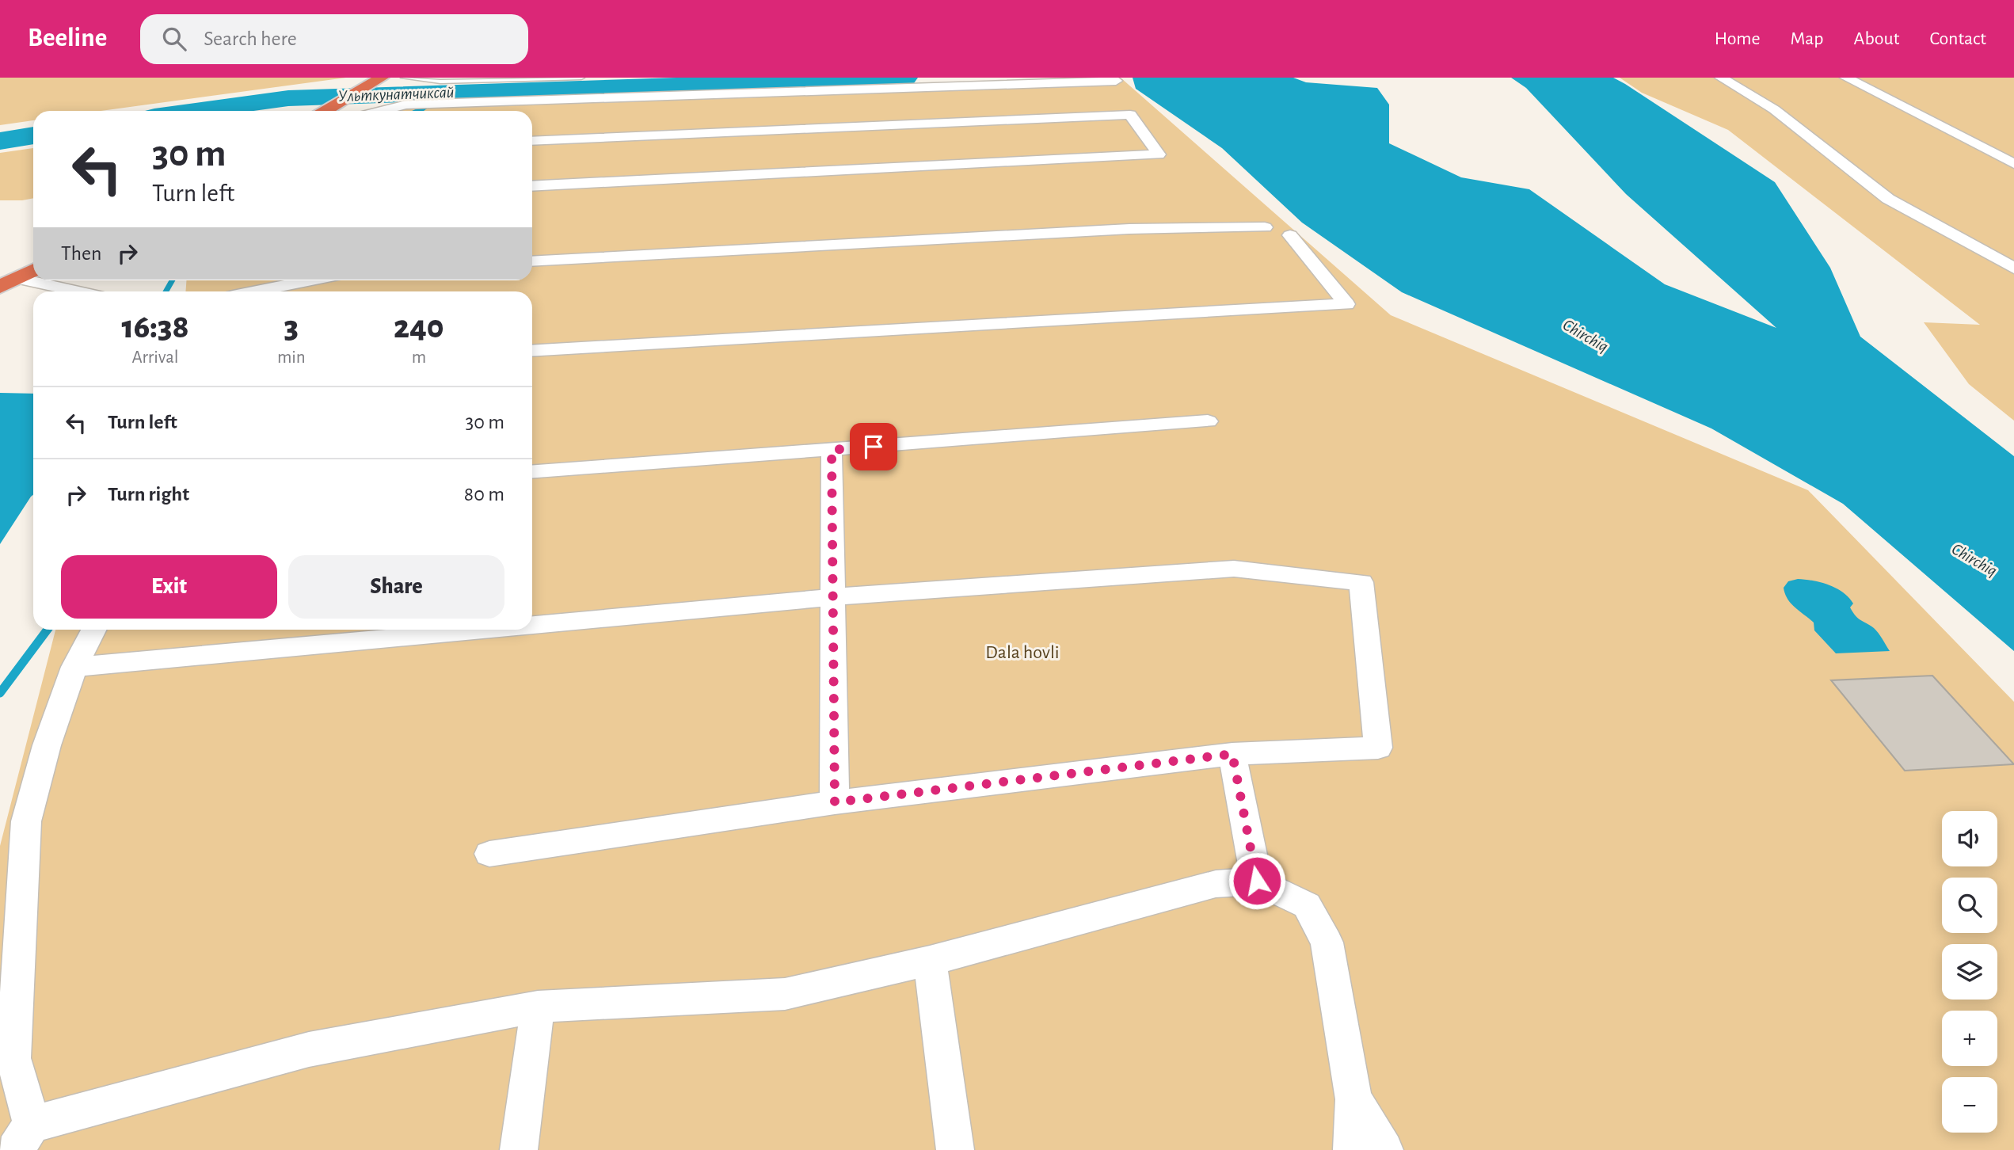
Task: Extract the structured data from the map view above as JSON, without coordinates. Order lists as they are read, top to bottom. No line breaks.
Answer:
{"water":["Ульткунатчиксай","Chirchiq"],"parks":["Dala hovli"],"page":{"header":"Beeline","search":"Search here","nav":["Home","Map","About","Contact"],"turn":["30 m","Turn left"],"then":"Then","eta":["16:38","Arrival","3","min","240","m"],"list":[{"name":"Turn left","value":"30 m"},{"name":"Turn right","value":"80 m"}],"buttons":["Exit","Share"],"map_buttons":["+","−"]}}
